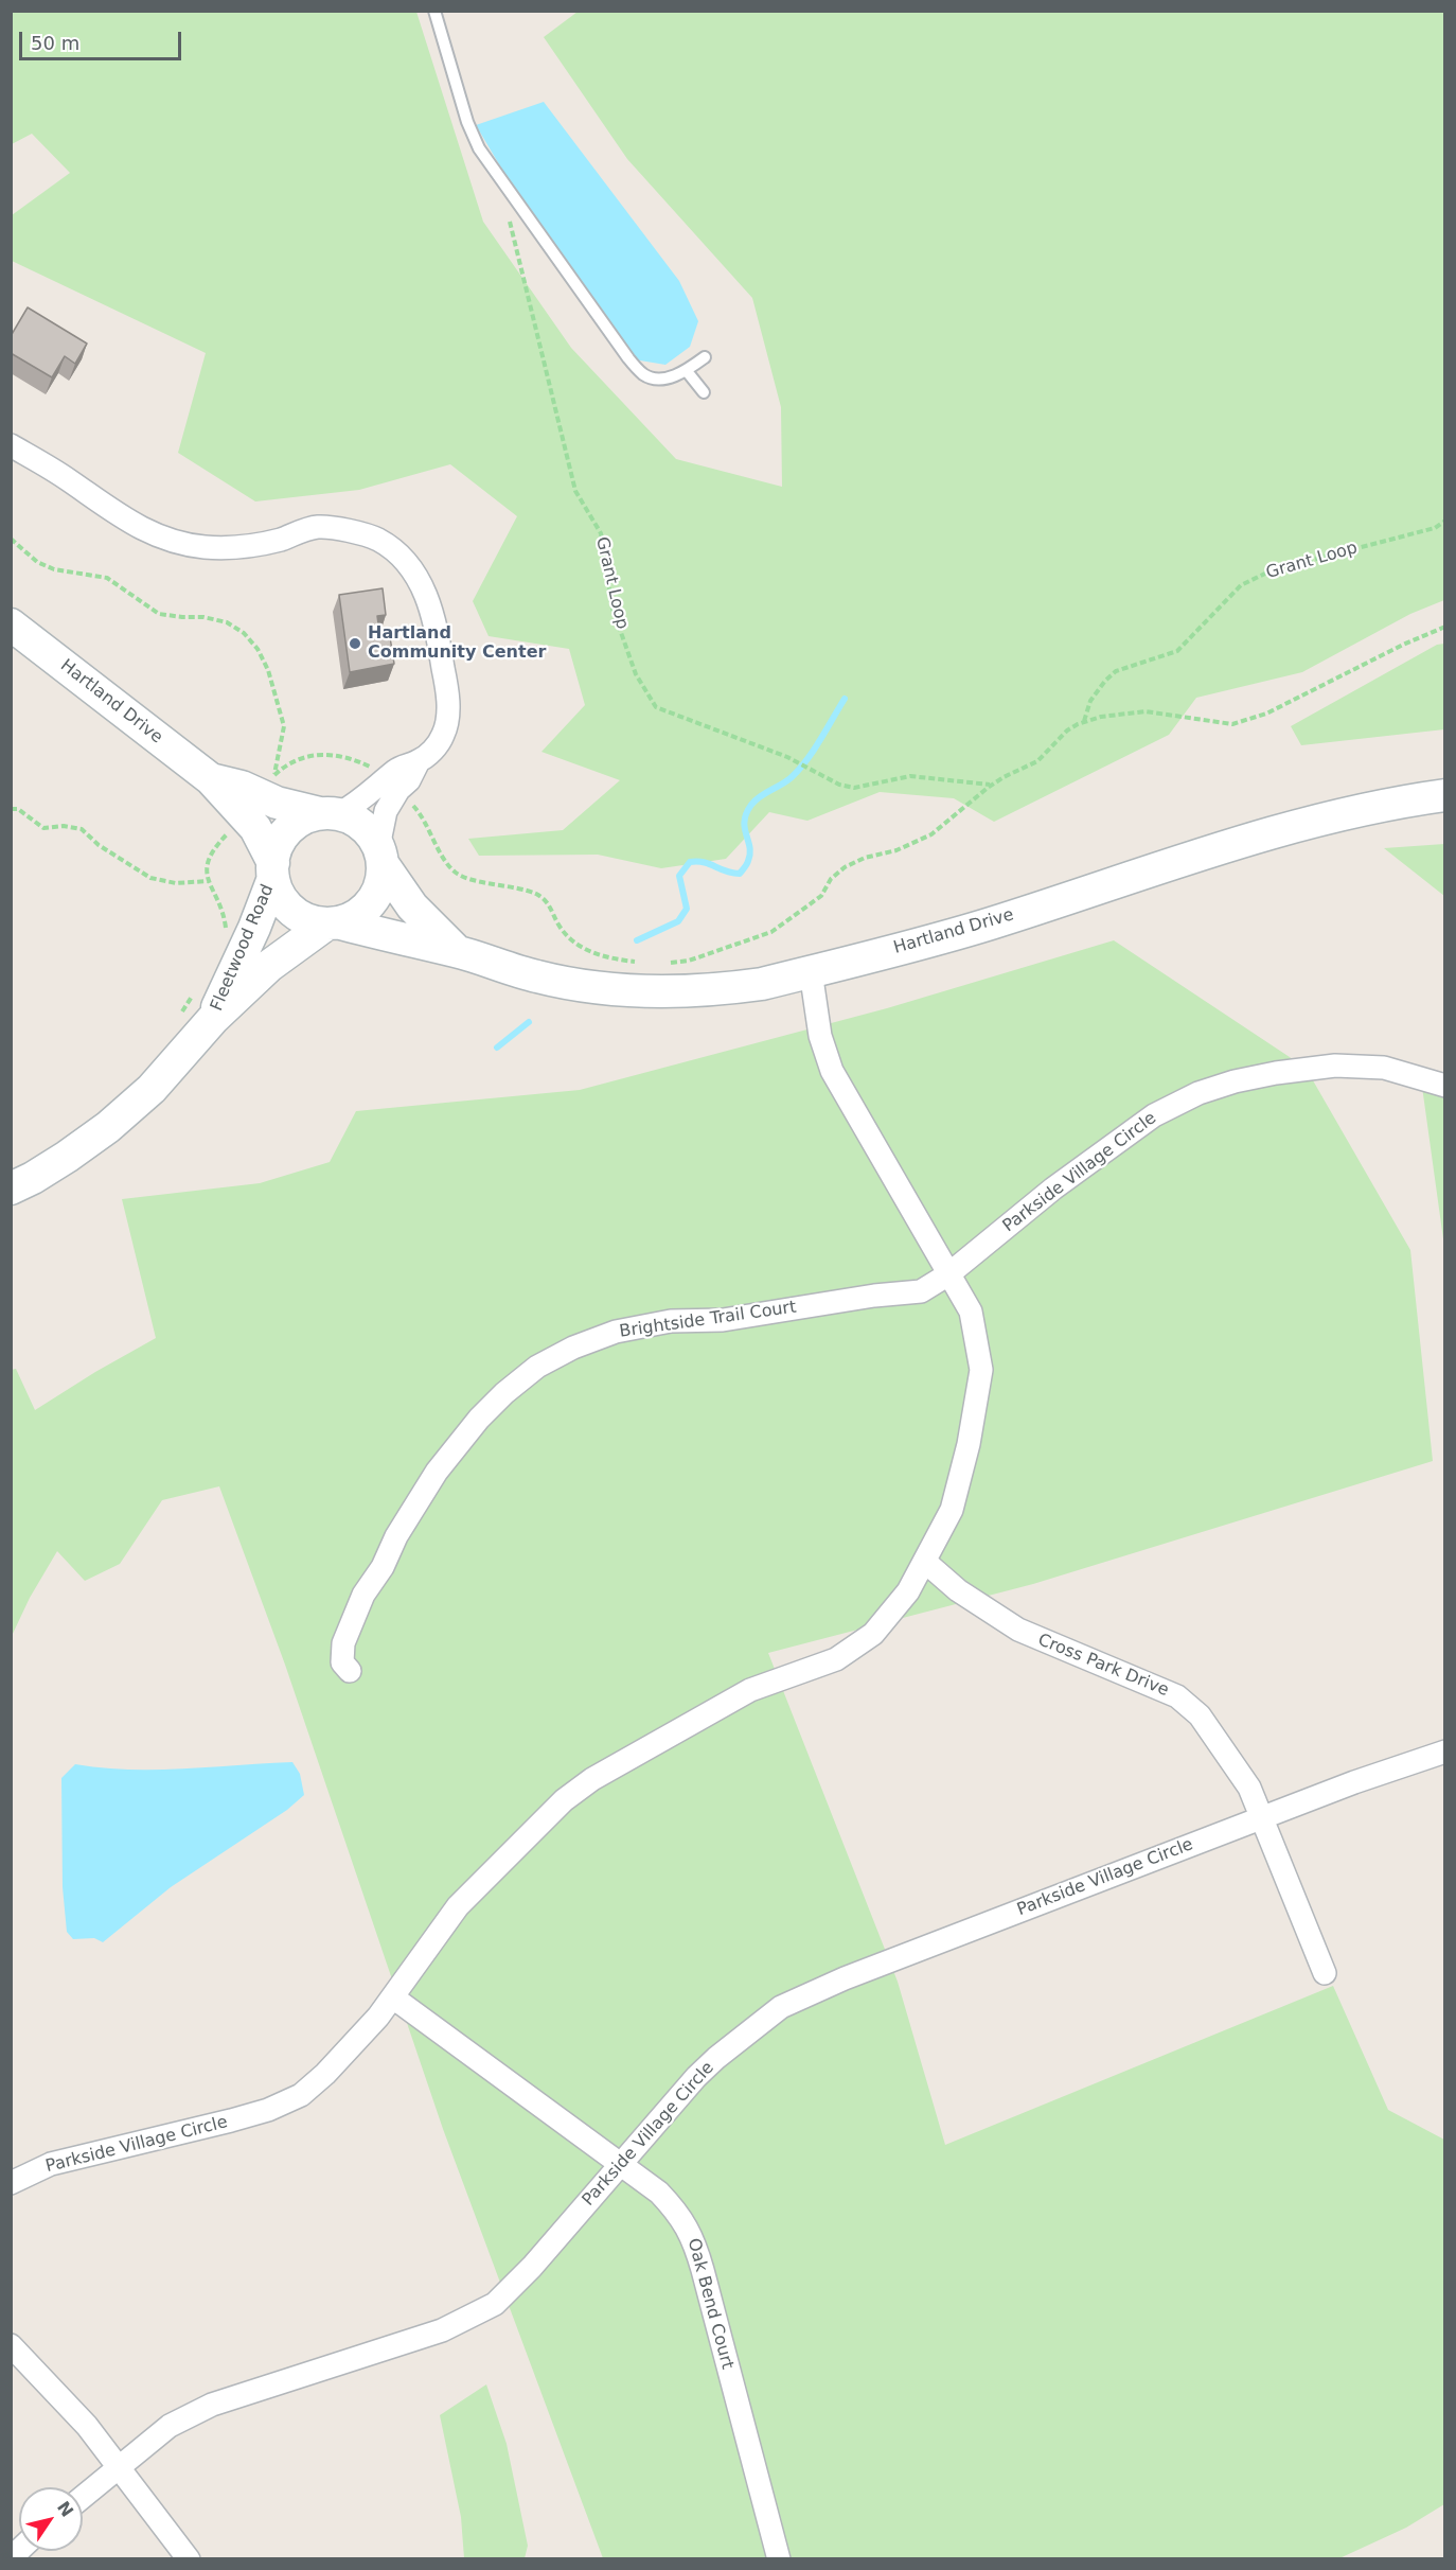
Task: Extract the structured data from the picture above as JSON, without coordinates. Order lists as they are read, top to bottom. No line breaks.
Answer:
{"streets":{"main road":["Hartland Drive","Fleetwood Road"],"street":["Parkside Village Circle","Brightside Trail Court","Cross Park Drive","Oak Bend Court"],"path":["Grant Loop"]},"crossings":[["Hartland Drive","Fleetwood Road"],["Hartland Drive","Parkside Village Circle"],["Parkside Village Circle","Brightside Trail Court"],["Parkside Village Circle","Cross Park Drive"],["Parkside Village Circle","Oak Bend Court"]],"places":["Hartland Community Center"],"scale_bar":"50 m","north":"top right"}
